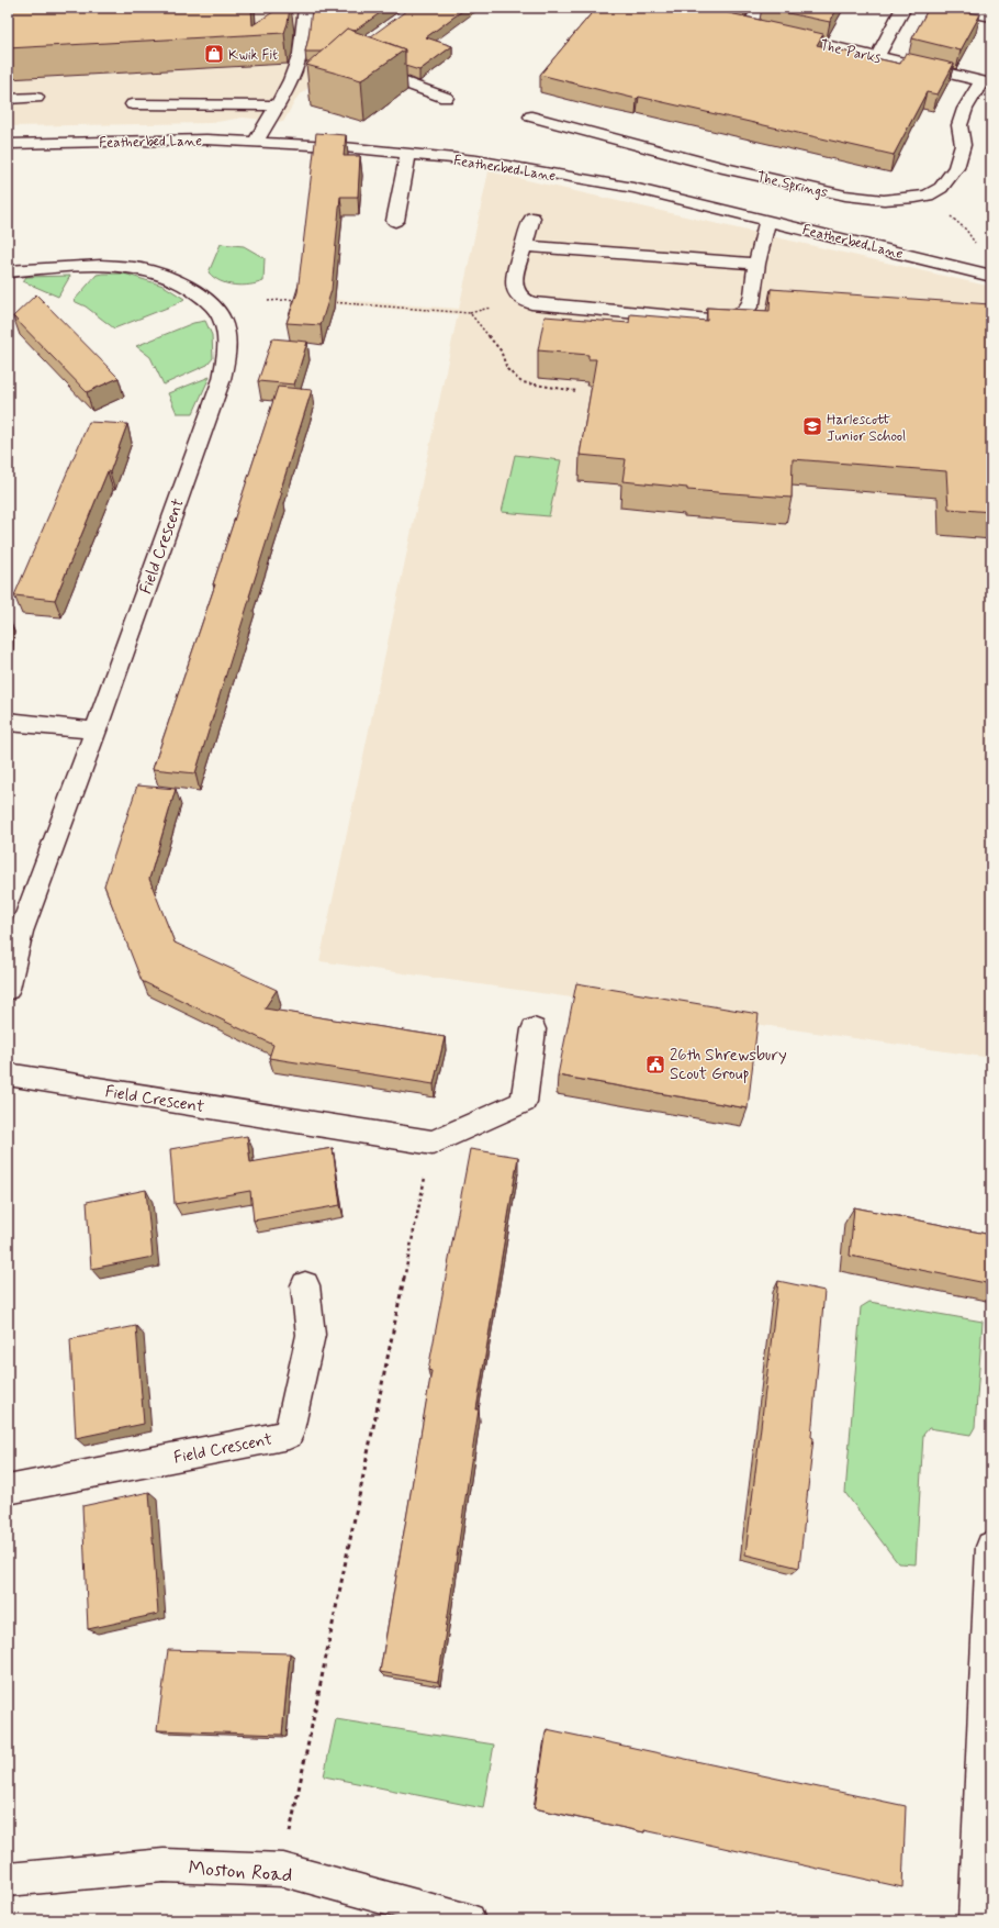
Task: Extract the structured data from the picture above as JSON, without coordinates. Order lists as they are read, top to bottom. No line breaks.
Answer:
{"streets":{"street":["The Parks","Featherbed Lane","The Springs","Field Crescent","Moston Road"]},"places":{"shop":["Kwik Fit"],"school or university":["Harlescott Junior School"],"public building":["26th Shrewsbury Scout Group"]}}
